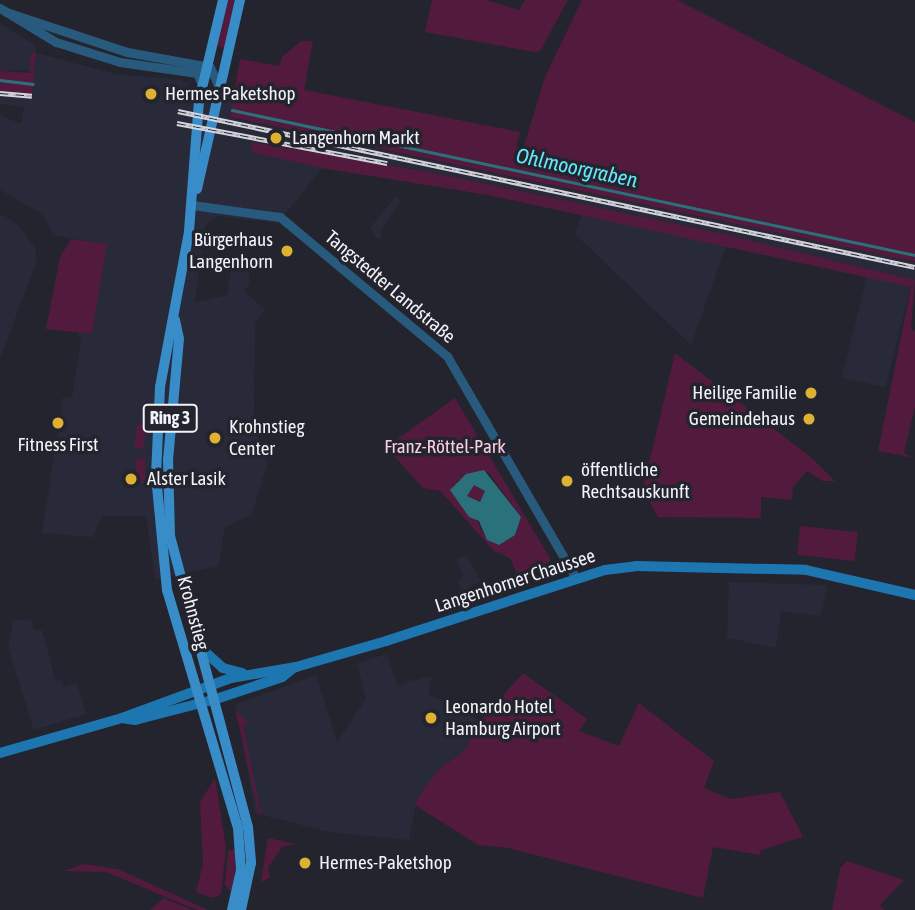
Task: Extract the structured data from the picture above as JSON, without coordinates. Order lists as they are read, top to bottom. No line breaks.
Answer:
{"streets":{"main road":["Ring 3","Langenhorner Chaussee","Krohnstieg"],"street":["Tangstedter Landstraße"]},"crossings":[["Tangstedter Landstraße","Langenhorner Chaussee"],["Tangstedter Landstraße","Krohnstieg"],["Ring 3","Krohnstieg"],["Langenhorner Chaussee","Krohnstieg"]],"water":["Ohlmoorgraben"],"parks":["Franz-Röttel-Park"],"places":["Hermes Paketshop","Langenhorn Markt","Bürgerhaus Langenhorn","Heilige Familie","Gemeindehaus","Fitness First","Krohnstieg Center","Alster Lasik","öffentliche Rechtsauskunft","Leonardo Hotel Hamburg Airport","Hermes-Paketshop"]}
